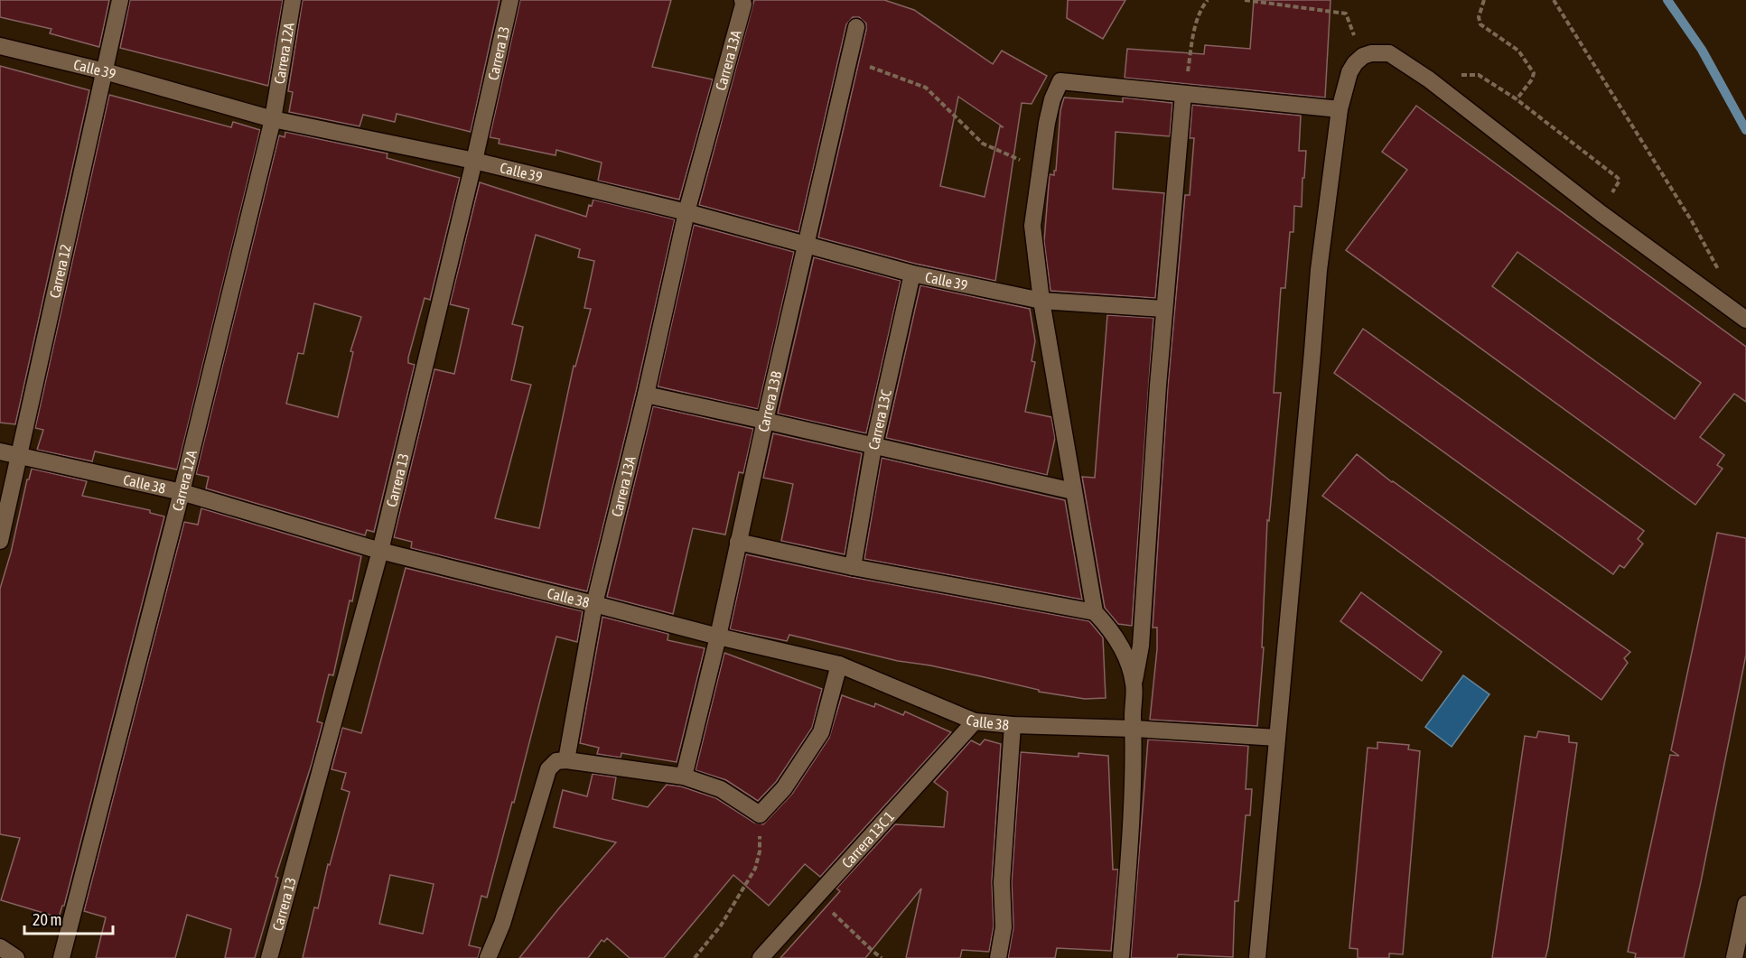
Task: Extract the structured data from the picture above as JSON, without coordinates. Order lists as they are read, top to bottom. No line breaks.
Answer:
{"streets":{"street":["Carrera 12A","Carrera 13","Carrera 13A","Calle 39","Carrera 12","Carrera 13B","Carrera 13C","Calle 38","Carrera 13C 1"]},"crossings":[["Carrera 12A","Calle 39"],["Carrera 12A","Calle 38"],["Carrera 13","Calle 39"],["Carrera 13","Calle 38"],["Carrera 13A","Calle 39"],["Carrera 13A","Calle 38"],["Calle 39","Carrera 12"],["Calle 39","Carrera 13B"],["Calle 39","Carrera 13C"],["Carrera 12","Calle 38"],["Carrera 13B","Calle 38"],["Calle 38","Carrera 13C 1"]],"scale_bar":"20 m"}
